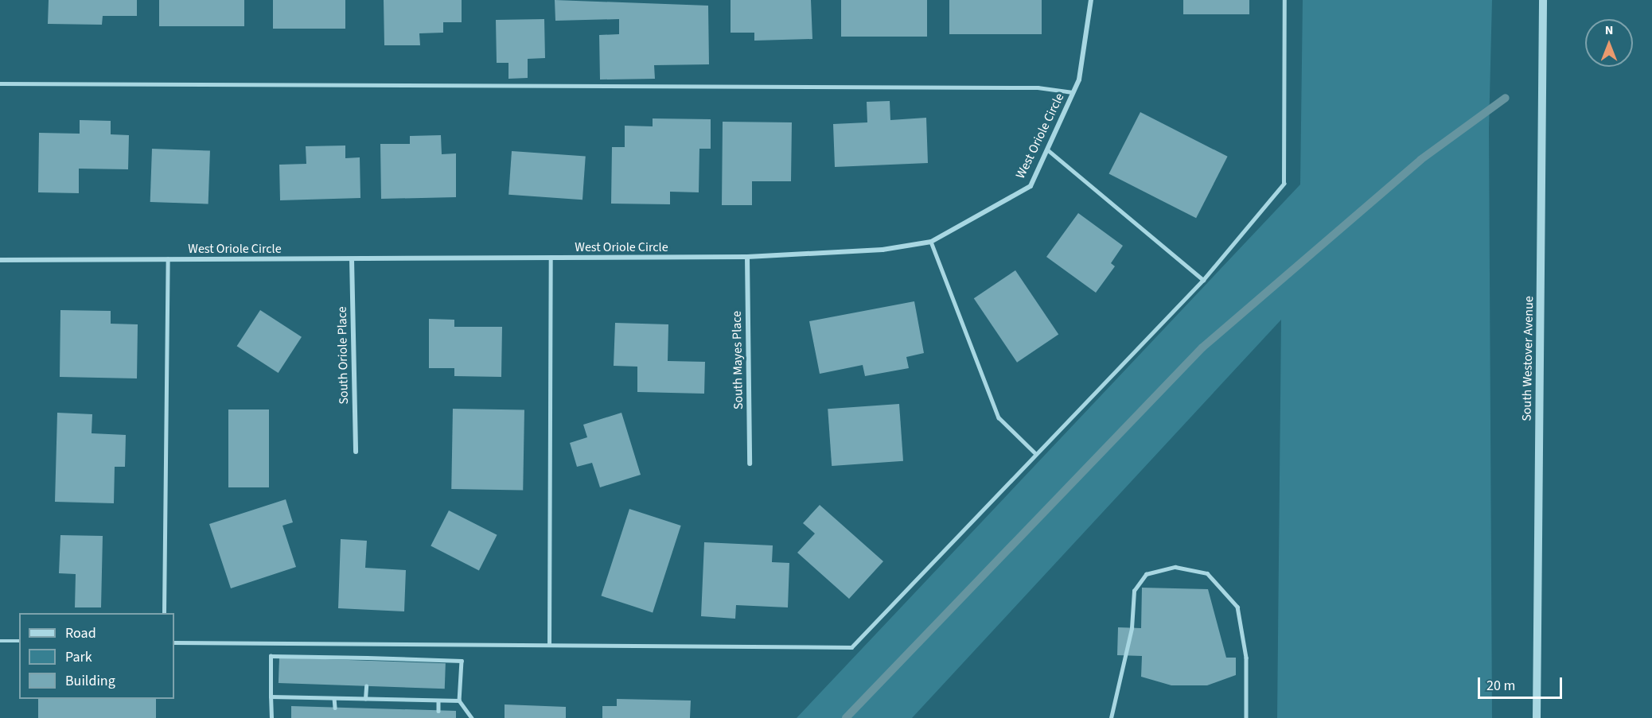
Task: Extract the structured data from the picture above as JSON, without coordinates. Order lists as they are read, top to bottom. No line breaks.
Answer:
{"streets":{"street":["West Oriole Circle","South Oriole Place","South Westover Avenue","South Mayes Place"]},"crossings":[["West Oriole Circle","South Oriole Place"],["West Oriole Circle","South Mayes Place"]],"legend":["Road","Park","Building"],"scale_bar":"20 m","north":"top"}
